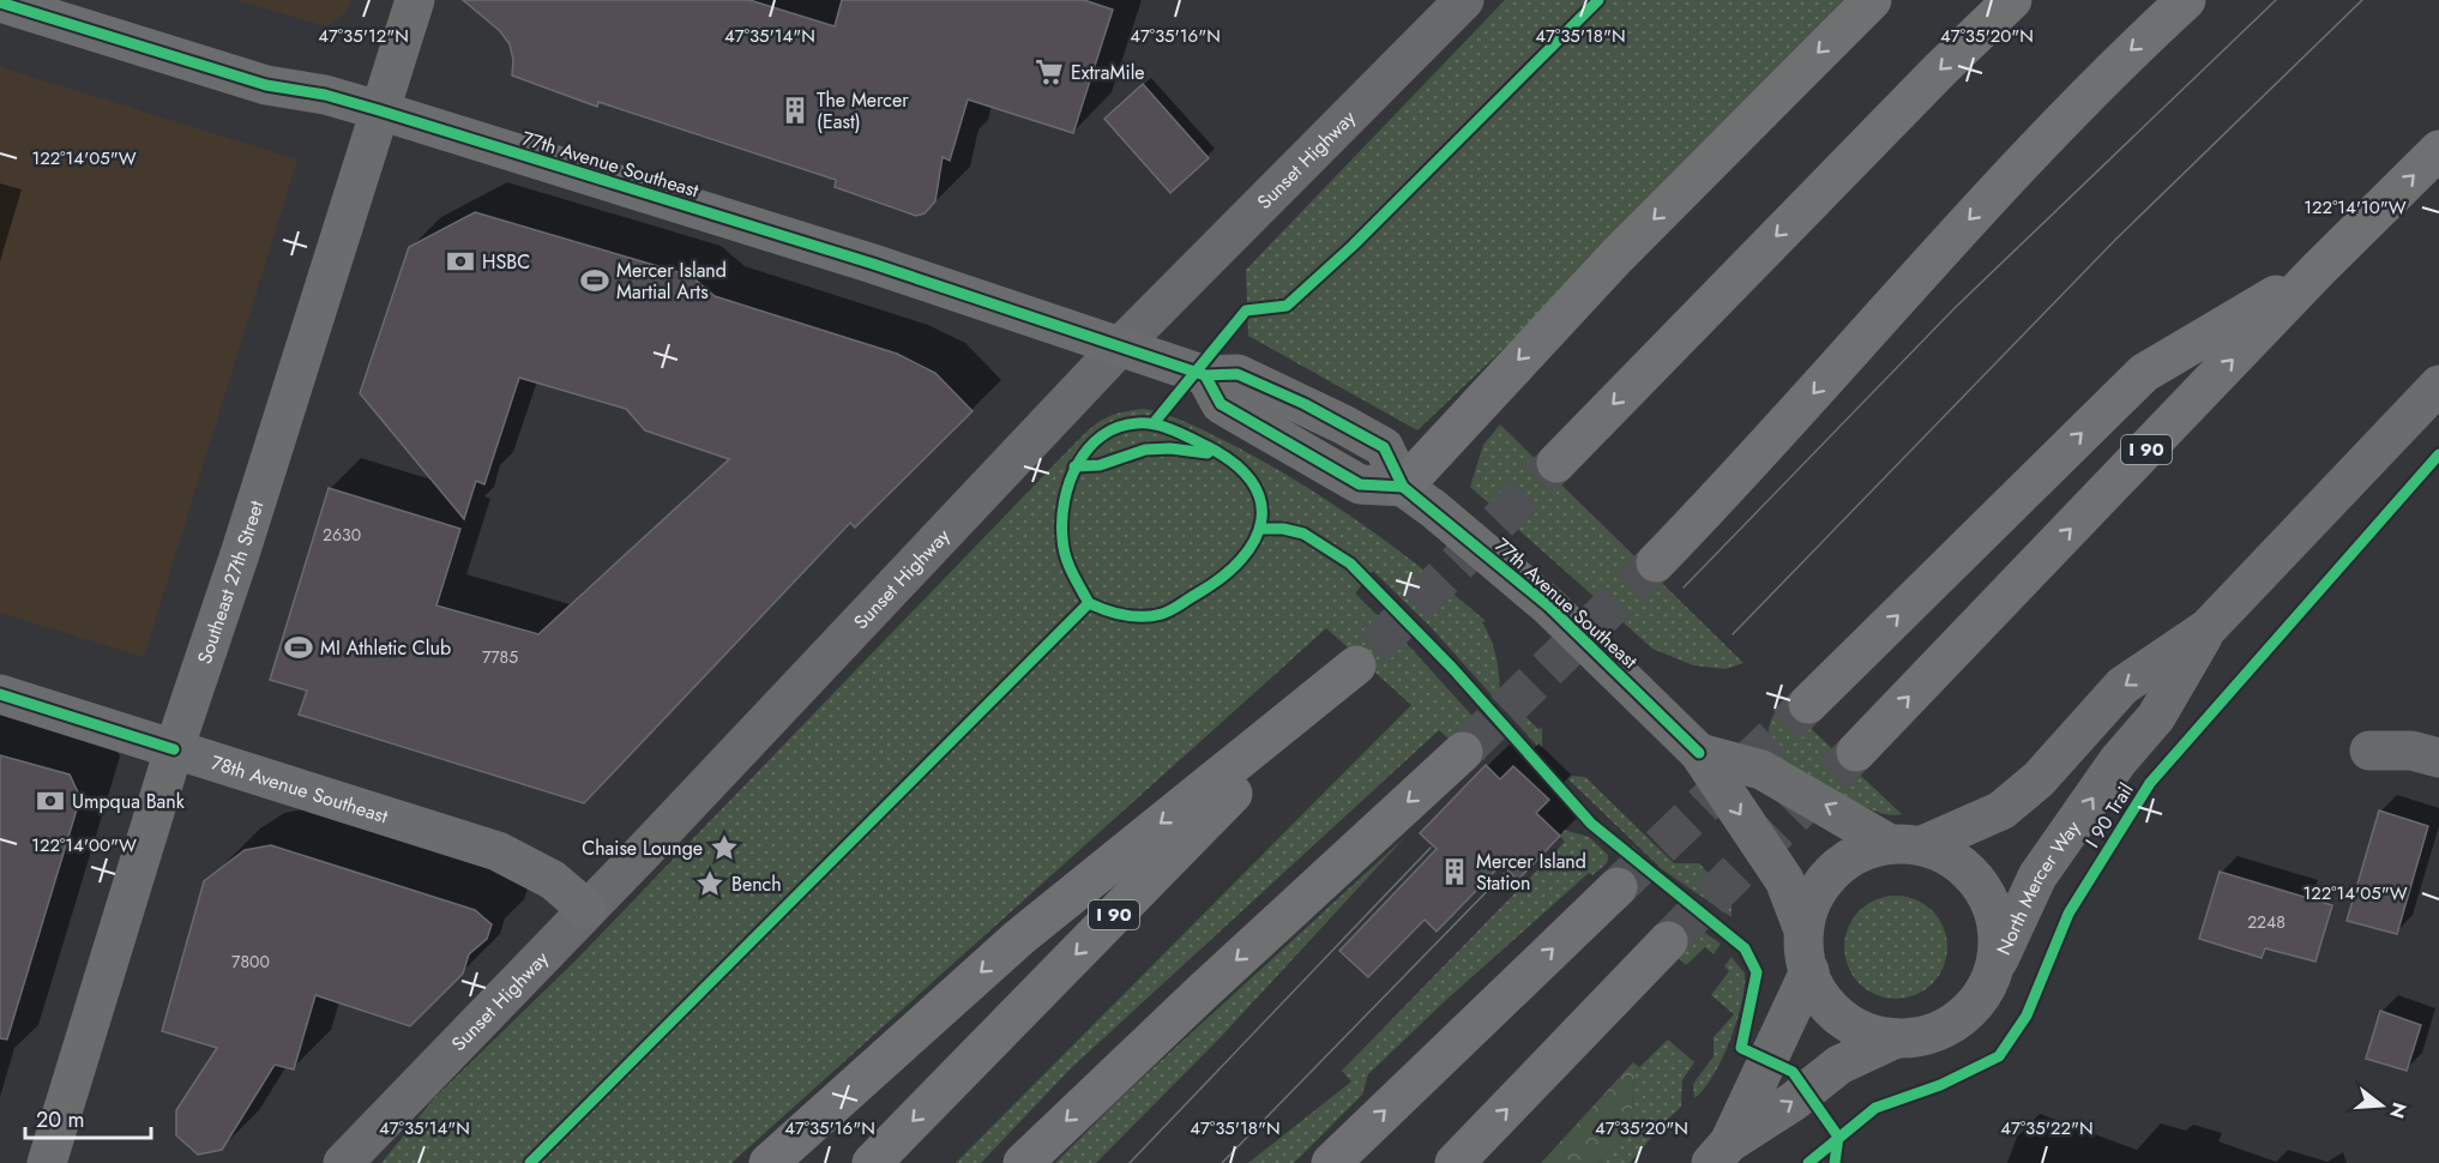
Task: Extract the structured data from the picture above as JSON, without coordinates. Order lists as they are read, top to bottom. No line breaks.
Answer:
{"streets":{"highway":["I 90"],"street":["Sunset Highway","77th Avenue Southeast","Southeast 27th Street","78th Avenue Southeast","North Mercer Way"],"cycle path":["I 90 Trail"]},"crossings":[["Sunset Highway","77th Avenue Southeast"],["Sunset Highway","78th Avenue Southeast"],["77th Avenue Southeast","Southeast 27th Street"],["77th Avenue Southeast","North Mercer Way"],["Southeast 27th Street","78th Avenue Southeast"]],"places":{"supermarket":["ExtraMile"],"building":["The Mercer (East)","Mercer Island Station"],"bank":["HSBC","Umpqua Bank"],"sports":["Mercer Island Martial Arts","MI Athletic Club"],"place":["Chaise Lounge","Bench"]},"house_numbers":["2630","7785","2248","7800"],"scale_bar":"20 m","north":"right","coordinates":["47°35'12\"N","47°35'14\"N","47°35'16\"N","47°35'18\"N","47°35'20\"N","122°14'05\"W","122°14'10\"W","122°14'00\"W","47°35'22\"N"]}
